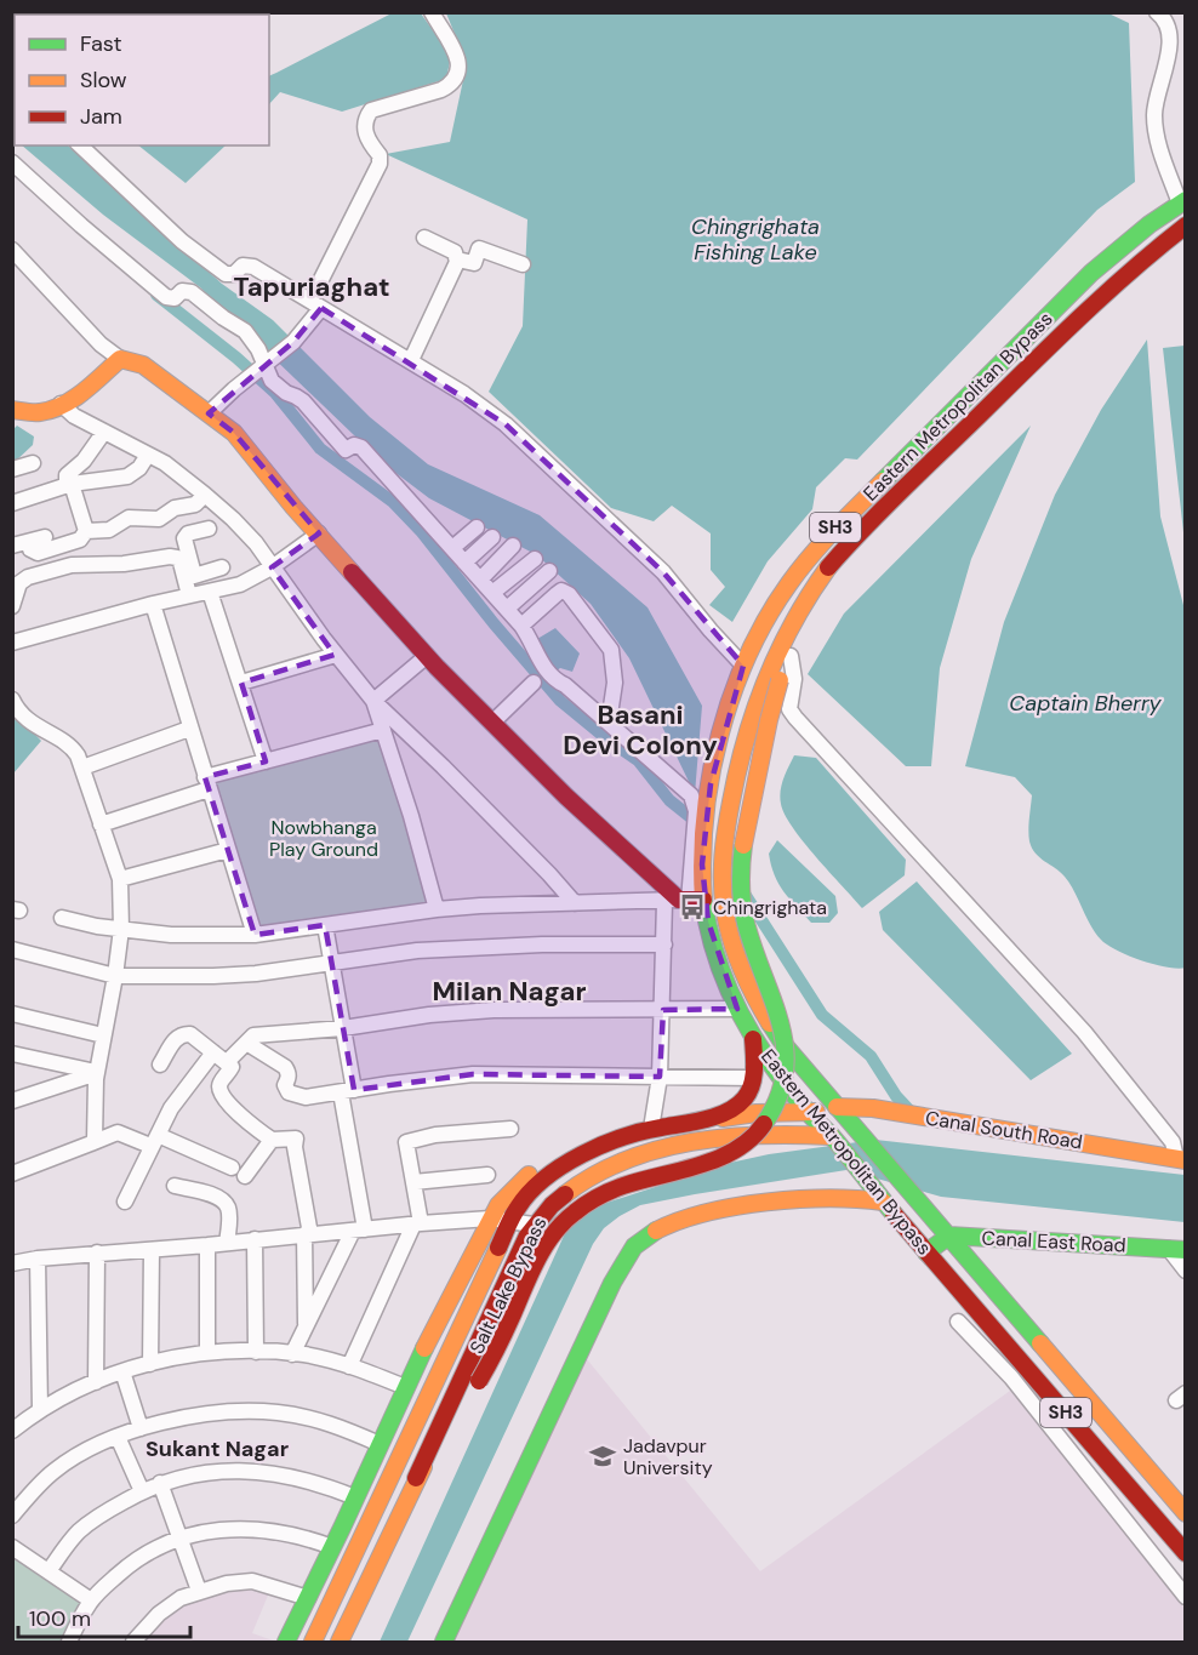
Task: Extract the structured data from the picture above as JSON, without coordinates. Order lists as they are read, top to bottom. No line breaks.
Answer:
{"streets":{"main road":["Eastern Metropolitan Bypass","SH3","Canal South Road","Canal East Road","Salt Lake Bypass"]},"crossings":[["Eastern Metropolitan Bypass","Canal South Road"],["Eastern Metropolitan Bypass","Canal East Road"],["Eastern Metropolitan Bypass","Salt Lake Bypass"],["Canal South Road","Salt Lake Bypass"]],"districts":["Tapuriaghat","Basani Devi Colony","Milan Nagar","Sukant Nagar"],"water":["Chingrighata Fishing Lake","Captain Bherry"],"parks":["Nowbhanga Play Ground"],"places":{"bus stop":["Chingrighata"],"school or university":["Jadavpur University"]},"legend":["Fast","Slow","Jam"],"scale_bar":"100 m"}
